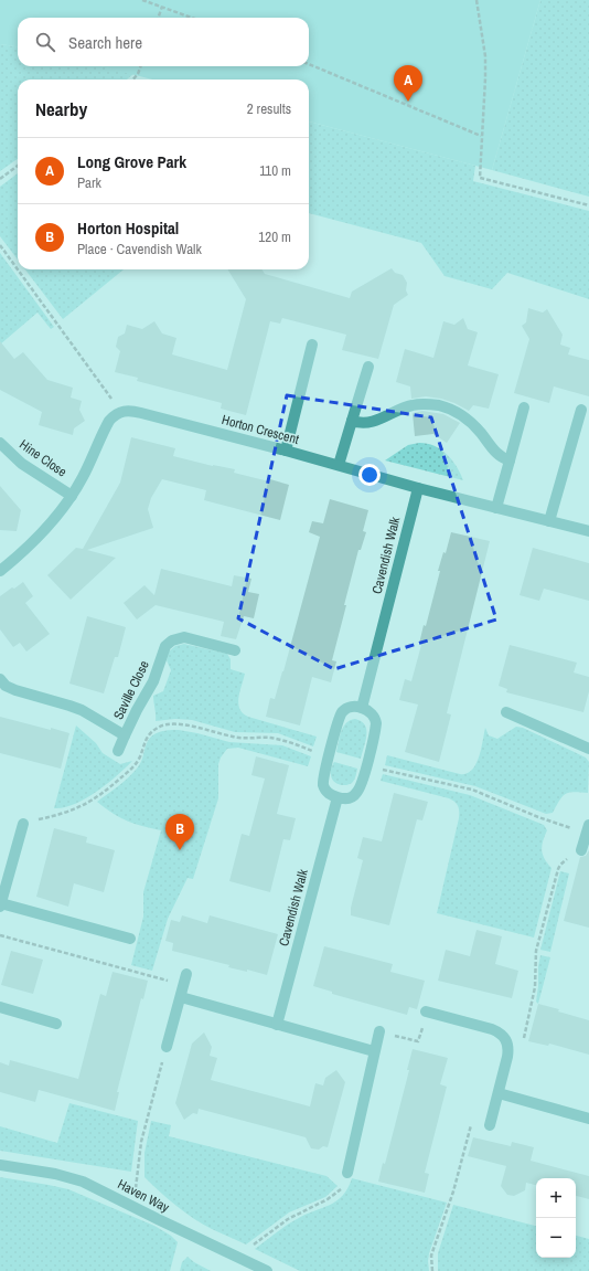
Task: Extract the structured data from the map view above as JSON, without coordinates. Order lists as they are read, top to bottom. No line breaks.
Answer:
{"streets":{"street":["Horton Crescent","Hine Close","Cavendish Walk","Saville Close","Haven Way"]},"crossings":[["Horton Crescent","Cavendish Walk"]],"page":{"search":"Search here","pins":["A","B"],"heading":["Nearby","2 results"],"list":[{"mark":"A","name":"Long Grove Park","note":"Park","value":"110 m"},{"mark":"B","name":"Horton Hospital","note":"Place · Cavendish Walk","value":"120 m"}],"map_buttons":["+","−"]}}
